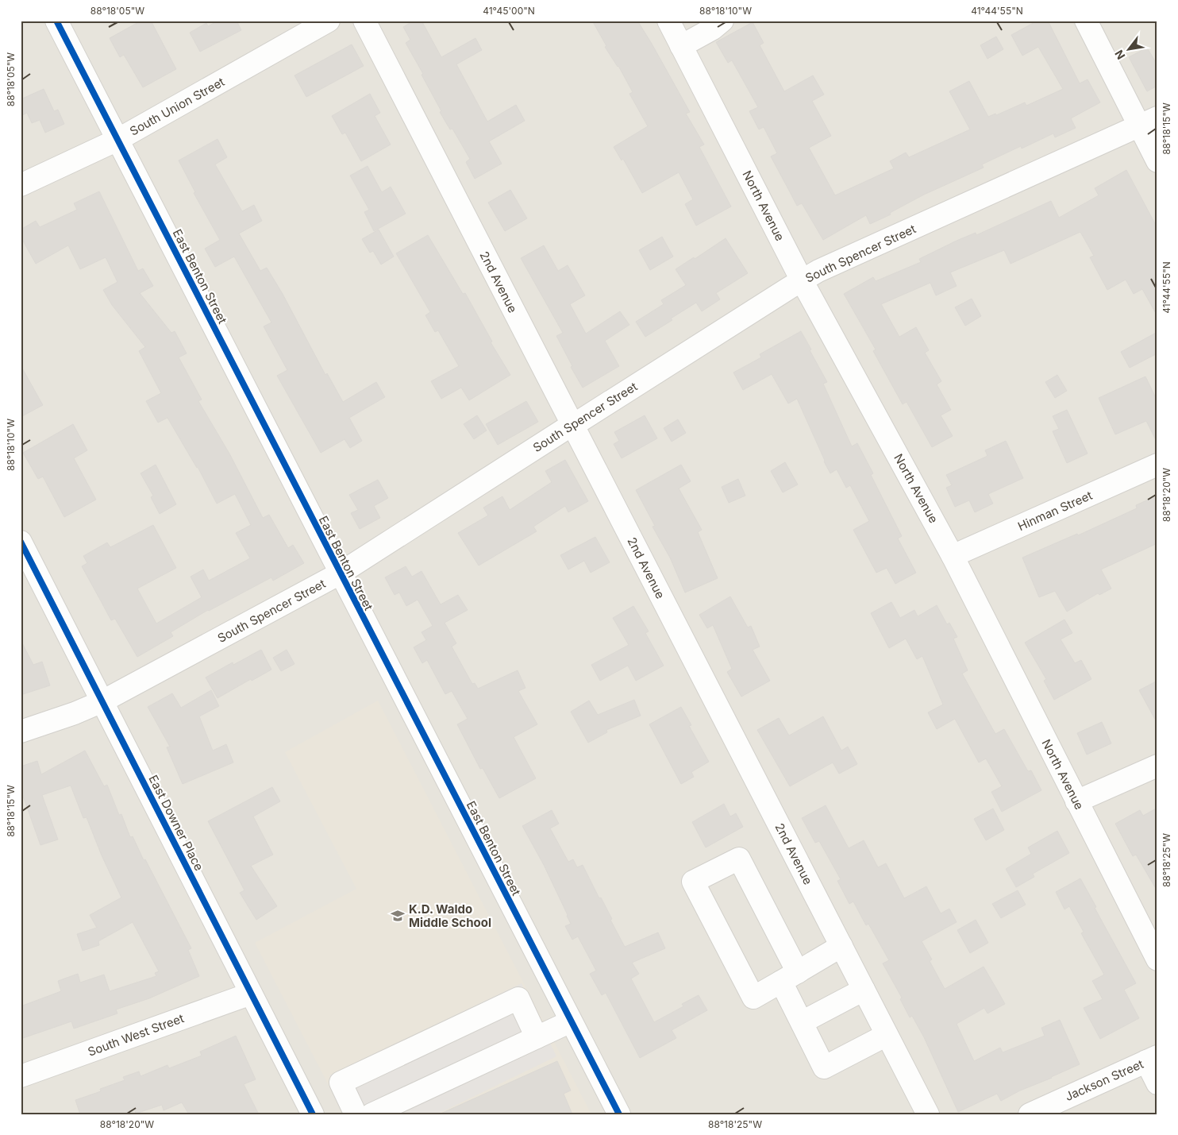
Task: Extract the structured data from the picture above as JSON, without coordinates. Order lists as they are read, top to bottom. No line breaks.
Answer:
{"streets":{"street":["South Union Street","North Avenue","South Spencer Street","East Benton Street","2nd Avenue","Hinman Street","East Downer Place","South West Street","Jackson Street"]},"crossings":[["South Union Street","East Benton Street"],["North Avenue","South Spencer Street"],["North Avenue","Hinman Street"],["South Spencer Street","East Benton Street"],["South Spencer Street","2nd Avenue"],["South Spencer Street","East Downer Place"],["East Downer Place","South West Street"]],"places":{"school or university":["K.D. Waldo Middle School"]},"north":"bottom left","coordinates":["88°18'05\"W","41°45'00\"N","88°18'10\"W","41°44'55\"N","88°18'15\"W","88°18'20\"W","88°18'25\"W"]}
